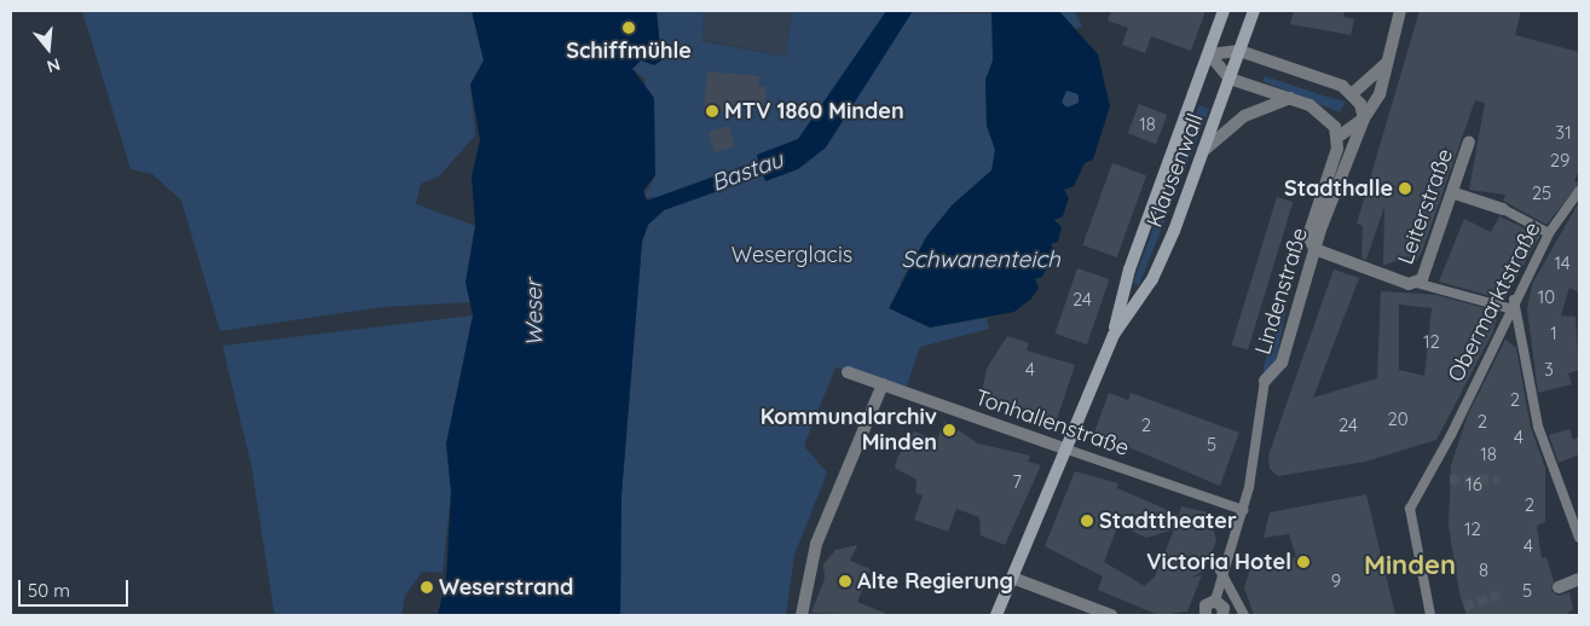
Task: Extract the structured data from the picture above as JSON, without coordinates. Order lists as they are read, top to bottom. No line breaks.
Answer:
{"streets":{"main road":["Klausenwall"],"street":["Leiterstraße","Lindenstraße","Obermarktstraße","Tonhallenstraße"]},"crossings":[["Klausenwall","Tonhallenstraße"],["Leiterstraße","Lindenstraße"],["Leiterstraße","Obermarktstraße"],["Lindenstraße","Tonhallenstraße"]],"districts":["Minden"],"water":["Bastau","Schwanenteich","Weser"],"parks":["Weserglacis"],"places":["Schiffmühle","MTV 1860 Minden","Stadthalle","Kommunalarchiv Minden","Stadttheater","Victoria Hotel","Alte Regierung","Weserstrand"],"house_numbers":["18","31","29","25","14","10","24","1","12","4","3","2","20","2","2","24","4","5","18","7","16","2","12","4","8","9","5"],"scale_bar":"50 m","north":"bottom"}
